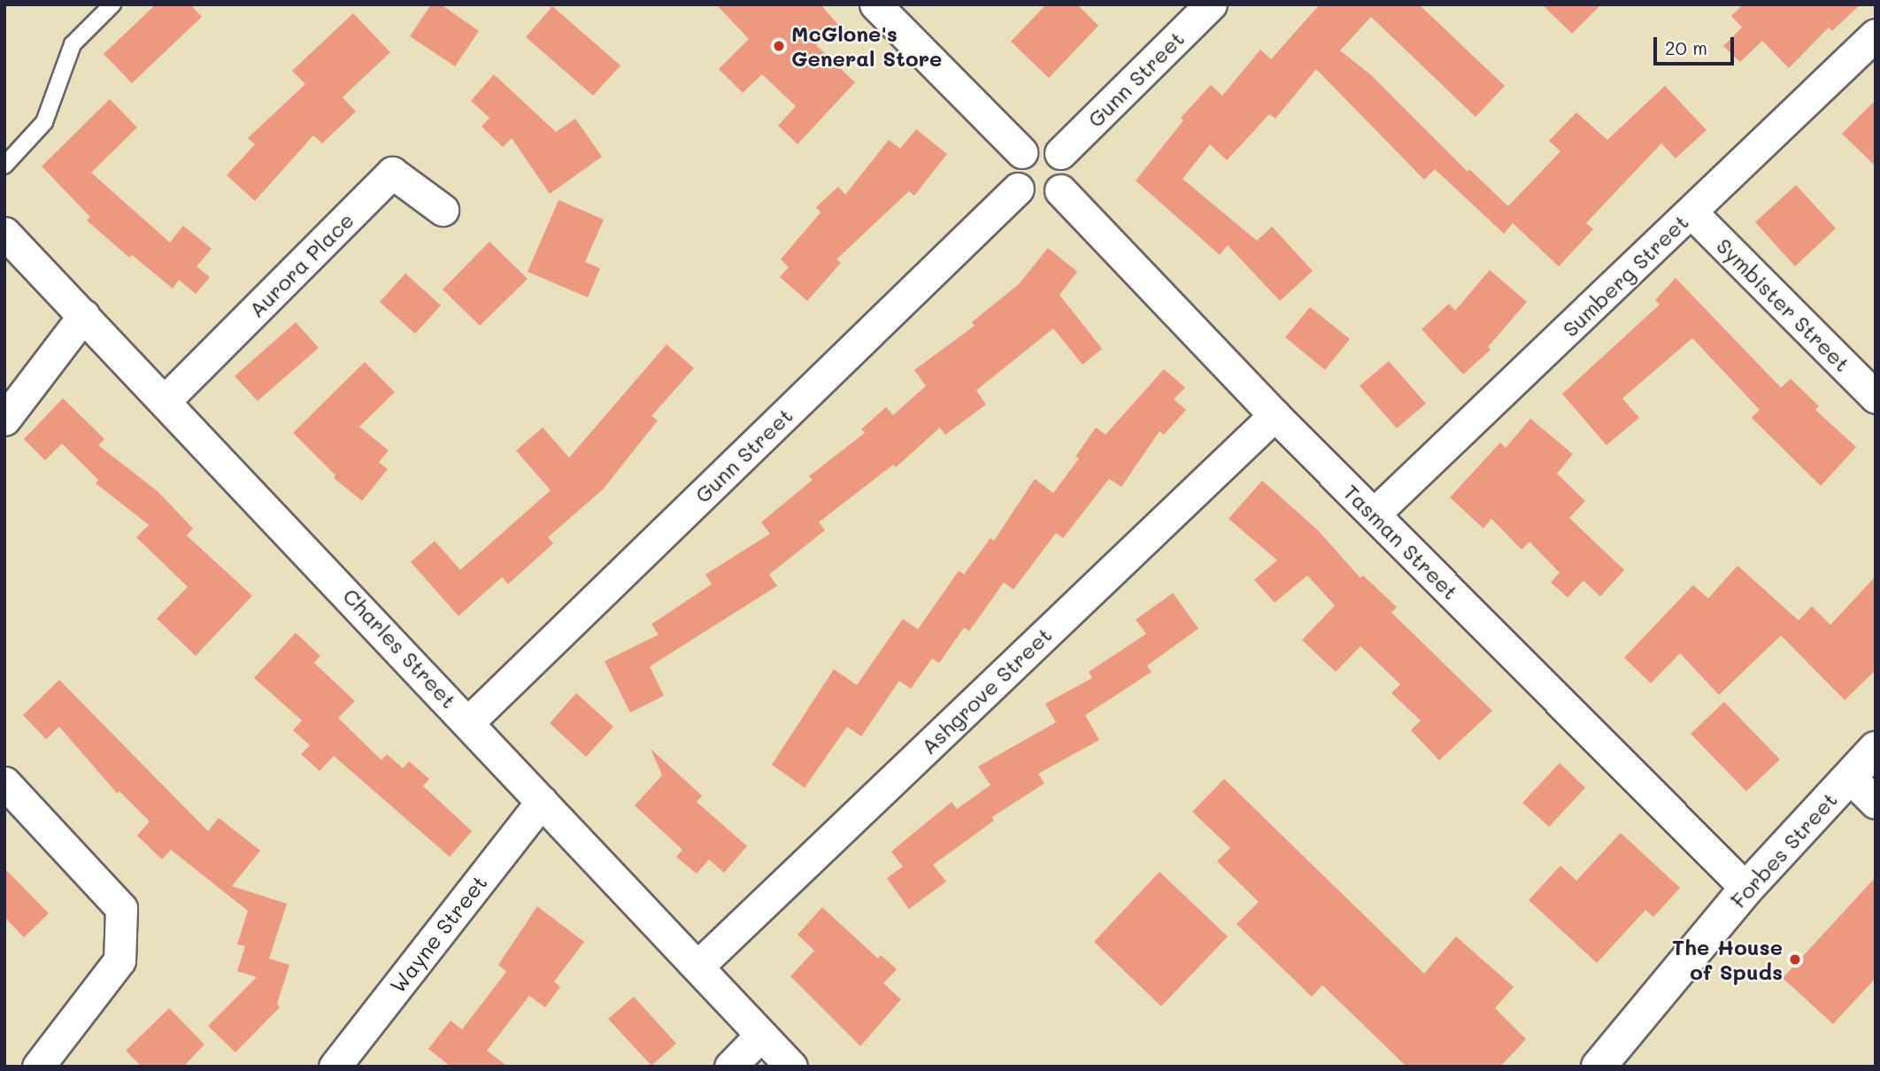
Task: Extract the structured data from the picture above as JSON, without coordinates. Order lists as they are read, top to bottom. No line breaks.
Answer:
{"streets":{"street":["Gunn Street","Aurora Place","Sumberg Street","Symbister Street","Tasman Street","Charles Street","Ashgrove Street","Forbes Street","Wayne Street"]},"crossings":[["Gunn Street","Tasman Street"],["Gunn Street","Charles Street"],["Aurora Place","Charles Street"],["Sumberg Street","Symbister Street"],["Sumberg Street","Tasman Street"],["Tasman Street","Ashgrove Street"],["Tasman Street","Forbes Street"],["Charles Street","Ashgrove Street"],["Charles Street","Wayne Street"]],"places":["McGlone's General Store","The House of Spuds"],"scale_bar":"20 m"}
